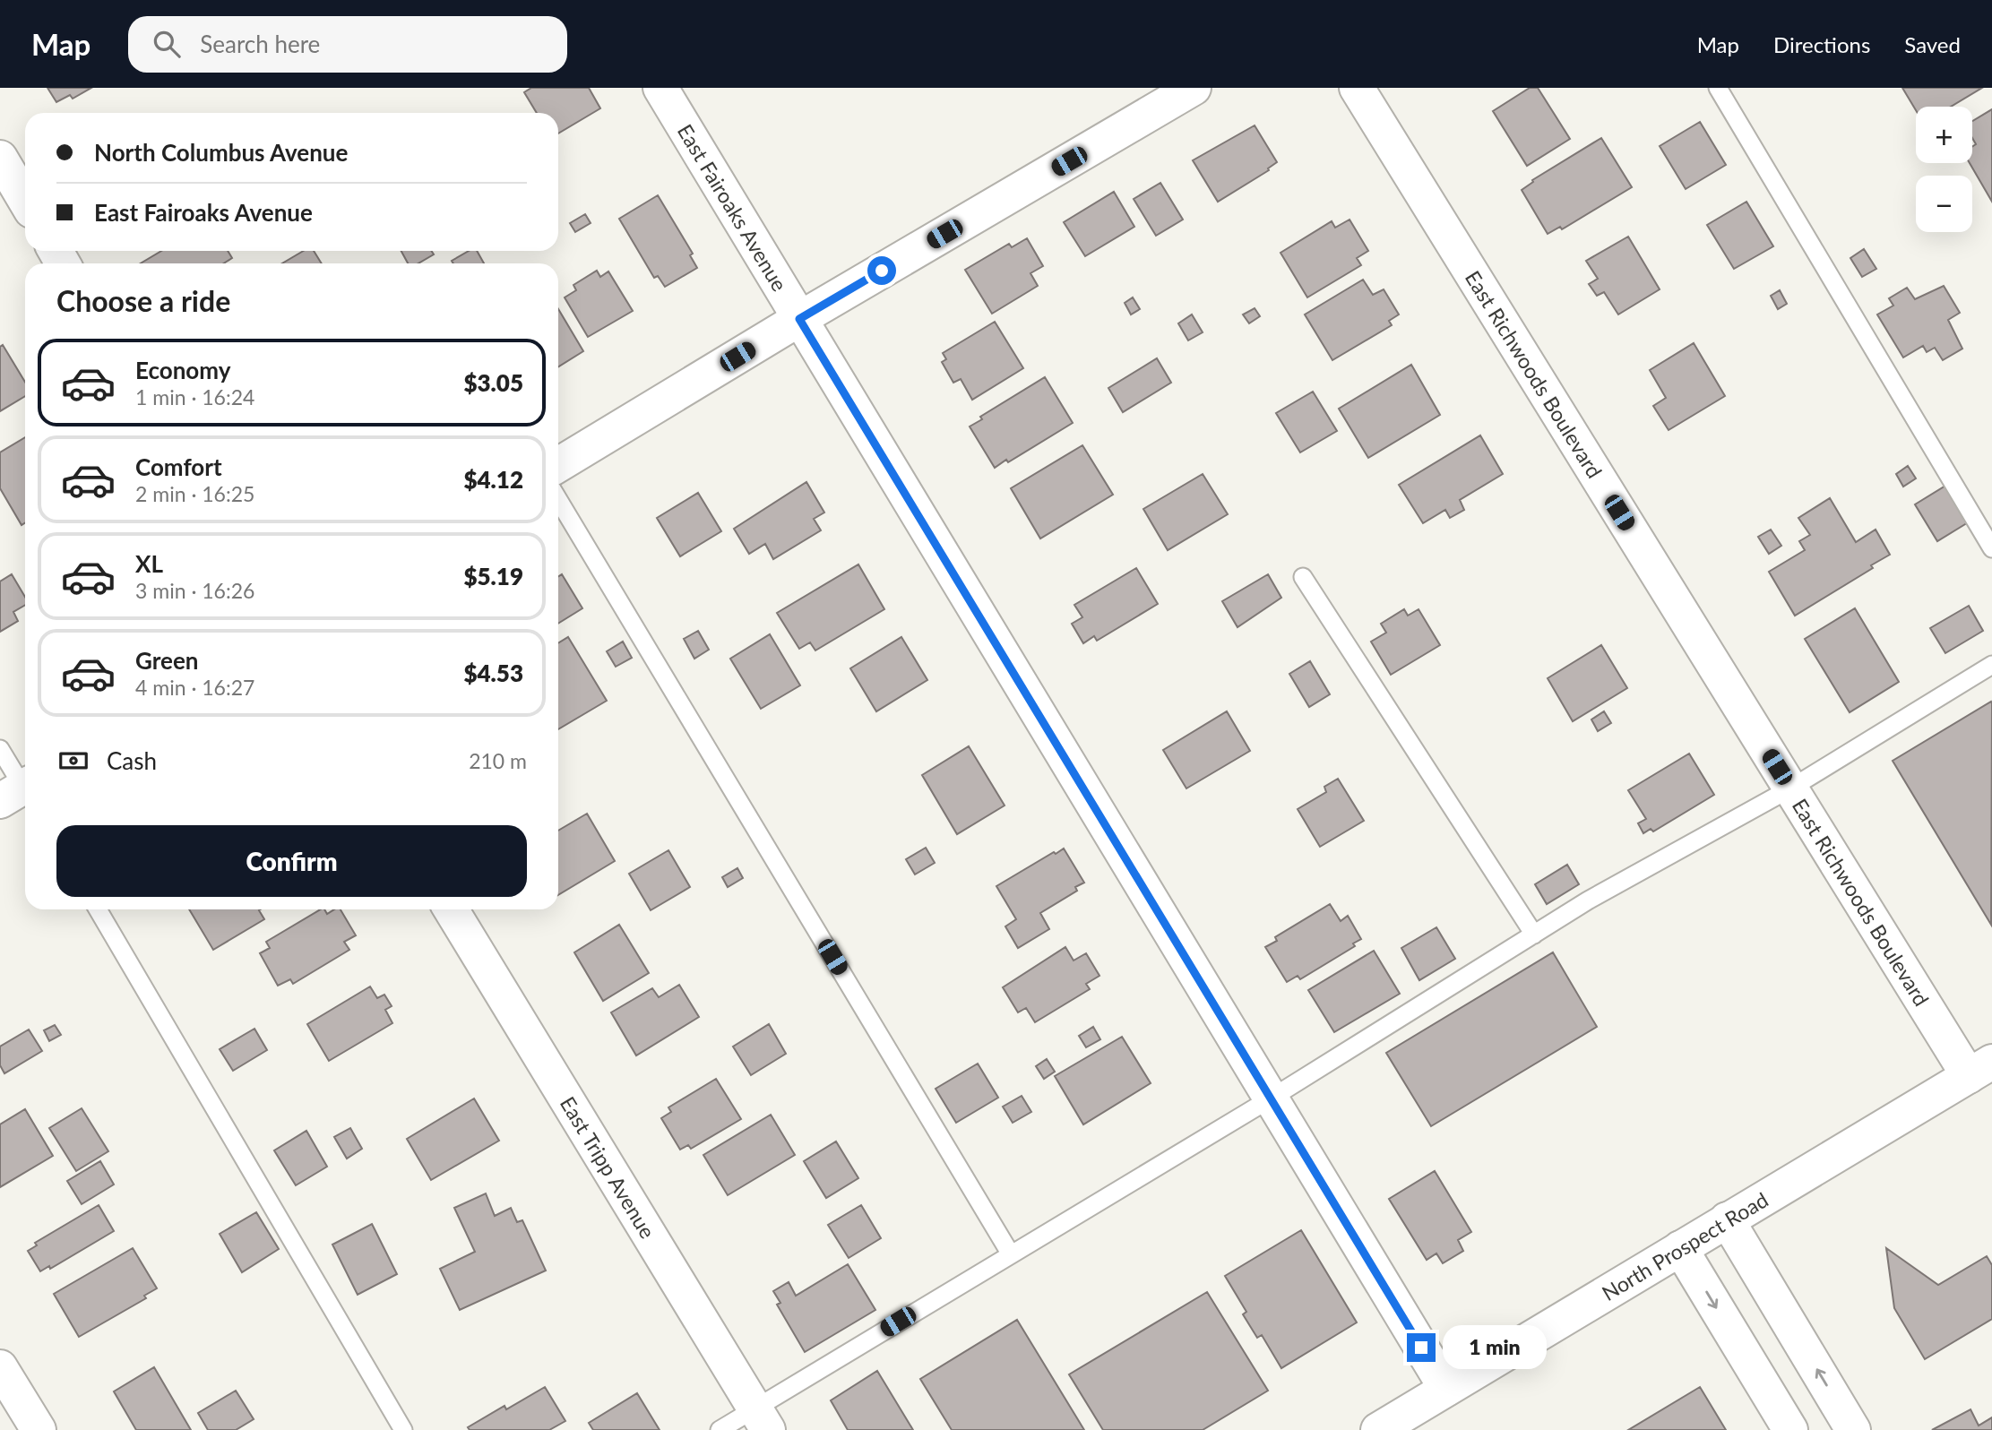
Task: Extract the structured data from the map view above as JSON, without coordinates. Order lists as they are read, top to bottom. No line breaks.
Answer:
{"streets":{"street":["East Fairoaks Avenue","East Richwoods Boulevard","East Tripp Avenue","North Prospect Road"]},"crossings":[["East Fairoaks Avenue","North Prospect Road"],["East Richwoods Boulevard","North Prospect Road"]],"page":{"header":"Map","search":"Search here","nav":["Map","Directions","Saved"],"map_buttons":["+","−"],"banner":["North Columbus Avenue","East Fairoaks Avenue"],"heading":"Choose a ride","list":[{"name":"Economy","note":"1 min · 16:24","value":"$3.05"},{"name":"Comfort","note":"2 min · 16:25","value":"$4.12"},{"name":"XL","note":"3 min · 16:26","value":"$5.19"},{"name":"Green","note":"4 min · 16:27","value":"$4.53"}],"pay":["Cash","210 m"],"buttons":"Confirm","bubble":"1 min"}}
